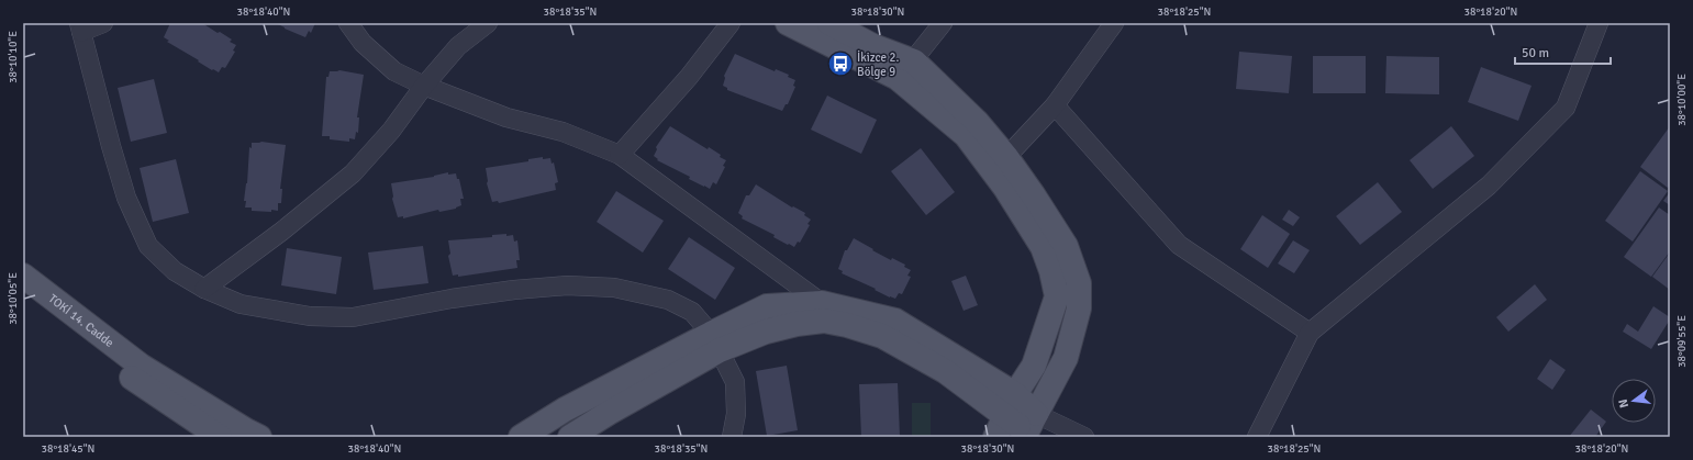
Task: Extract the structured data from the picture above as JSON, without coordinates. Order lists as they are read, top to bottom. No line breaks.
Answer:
{"streets":{"main road":["TOKİ 14. Cadde"]},"places":{"bus stop":["İkizce 2. Bölge 9"]},"scale_bar":"50 m","north":"left","coordinates":["38°18'40\"N","38°18'35\"N","38°18'30\"N","38°18'25\"N","38°18'20\"N","38°10'10\"E","38°10'00\"E","38°10'05\"E","38°09'55\"E","38°18'45\"N"]}
